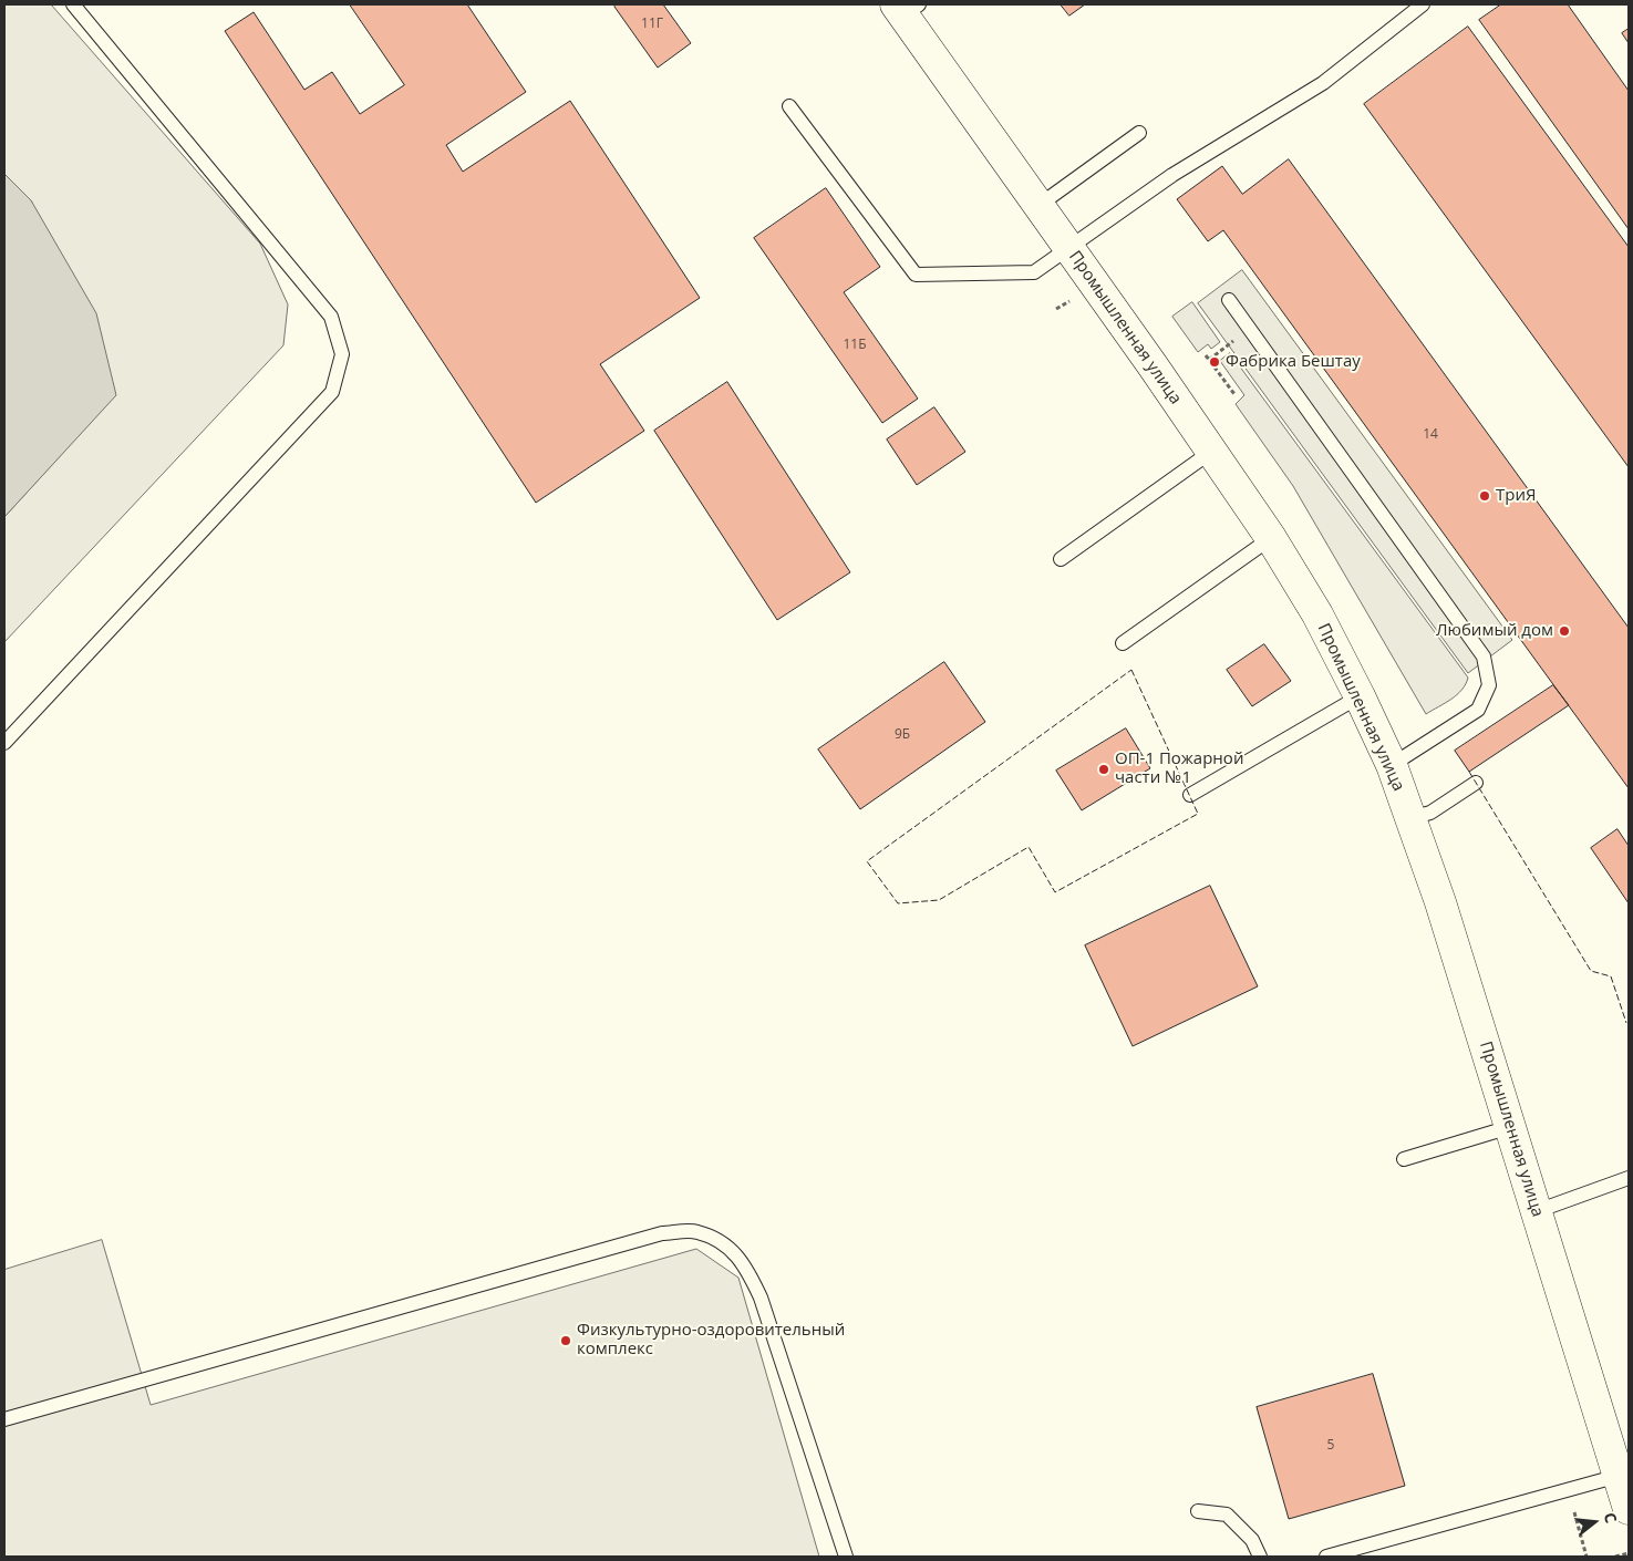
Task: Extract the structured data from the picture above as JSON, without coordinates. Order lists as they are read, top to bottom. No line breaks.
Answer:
{"streets":{"main road":["Промышленная улица"]},"places":["Фабрика Бештау","ТриЯ","Любимый дом","ОП-1 Пожарной части №1","Физкультурно-оздоровительный комплекс"],"house_numbers":["11Г","11Б","14","9Б","5"],"north":"right"}
